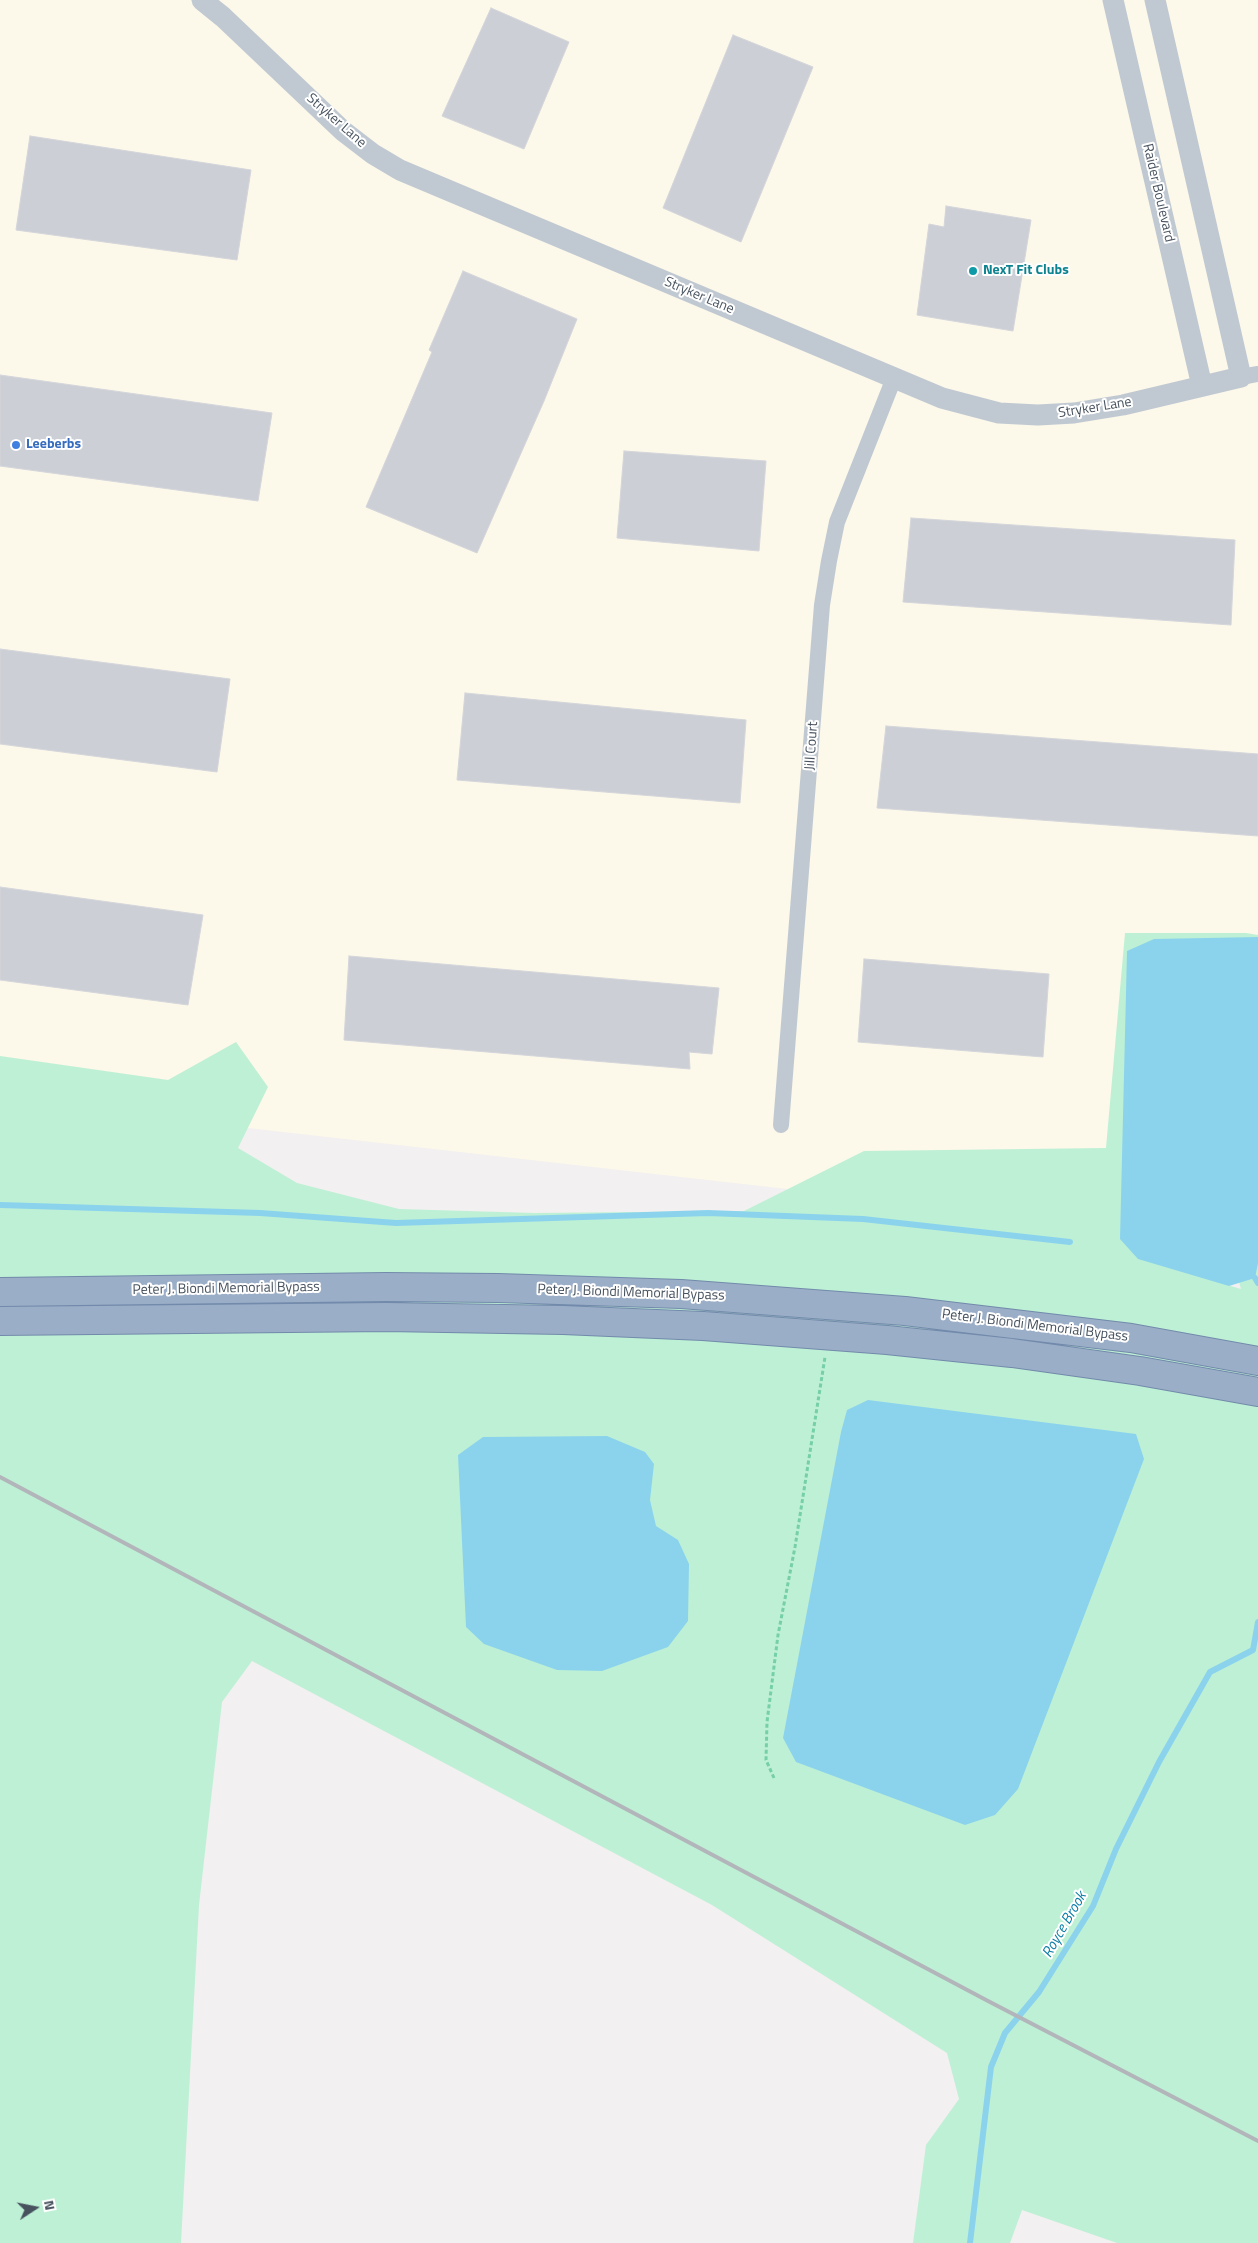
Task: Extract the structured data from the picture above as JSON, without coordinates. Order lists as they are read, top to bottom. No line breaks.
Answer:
{"streets":{"highway":["Peter J. Biondi Memorial Bypass"],"street":["Stryker Lane","Raider Boulevard","Jill Court"]},"crossings":[["Stryker Lane","Raider Boulevard"],["Stryker Lane","Jill Court"]],"water":["Royce Brook"],"places":["NexT Fit Clubs","Leeberbs"],"north":"right"}
